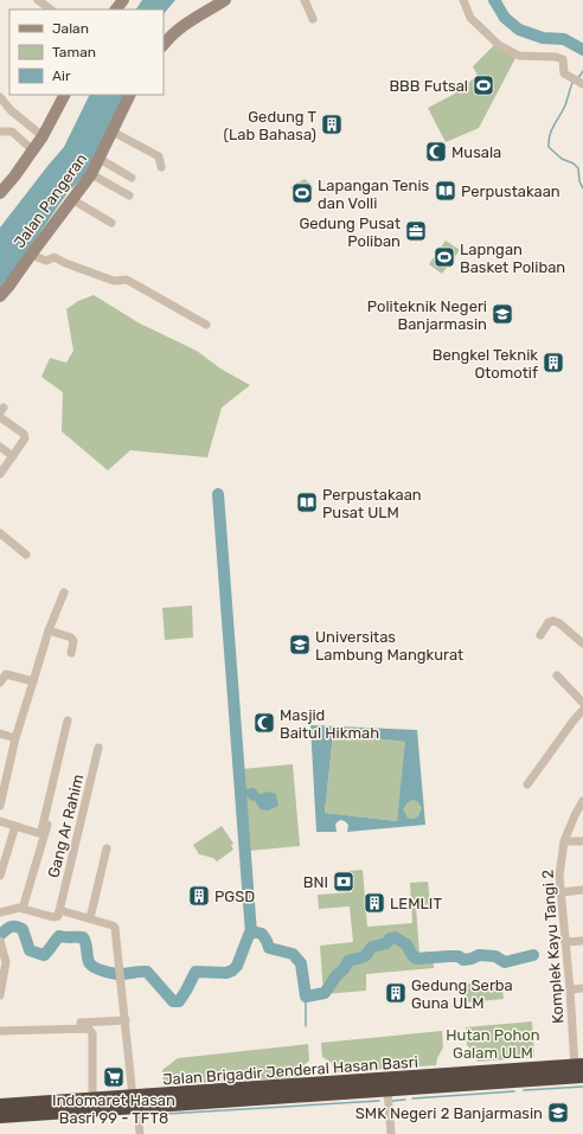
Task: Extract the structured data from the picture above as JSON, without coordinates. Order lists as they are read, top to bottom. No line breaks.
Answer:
{"streets":{"highway":["Jalan Brigadir Jenderal Hasan Basri"],"street":["Jalan Pangeran","Gang Ar Rahim","Komplek Kayu Tangi 2"]},"crossings":[["Komplek Kayu Tangi 2","Jalan Brigadir Jenderal Hasan Basri"]],"parks":["Hutan Pohon Galam ULM"],"places":{"sports":["BBB Futsal","Lapangan Tenis dan Volli","Lapngan Basket Poliban"],"building":["Gedung T (Lab Bahasa)","Bengkel Teknik Otomotif","PGSD","LEMLIT","Gedung Serba Guna ULM"],"mosque":["Musala","Masjid Baitul Hikmah"],"library":["Perpustakaan","Perpustakaan Pusat ULM"],"office":["Gedung Pusat Poliban"],"school or university":["Politeknik Negeri Banjarmasin","Universitas Lambung Mangkurat","SMK Negeri 2 Banjarmasin"],"bank":["BNI"],"supermarket":["Indomaret Hasan Basri 99 - TFT8"]},"legend":["Jalan","Taman","Air"]}
